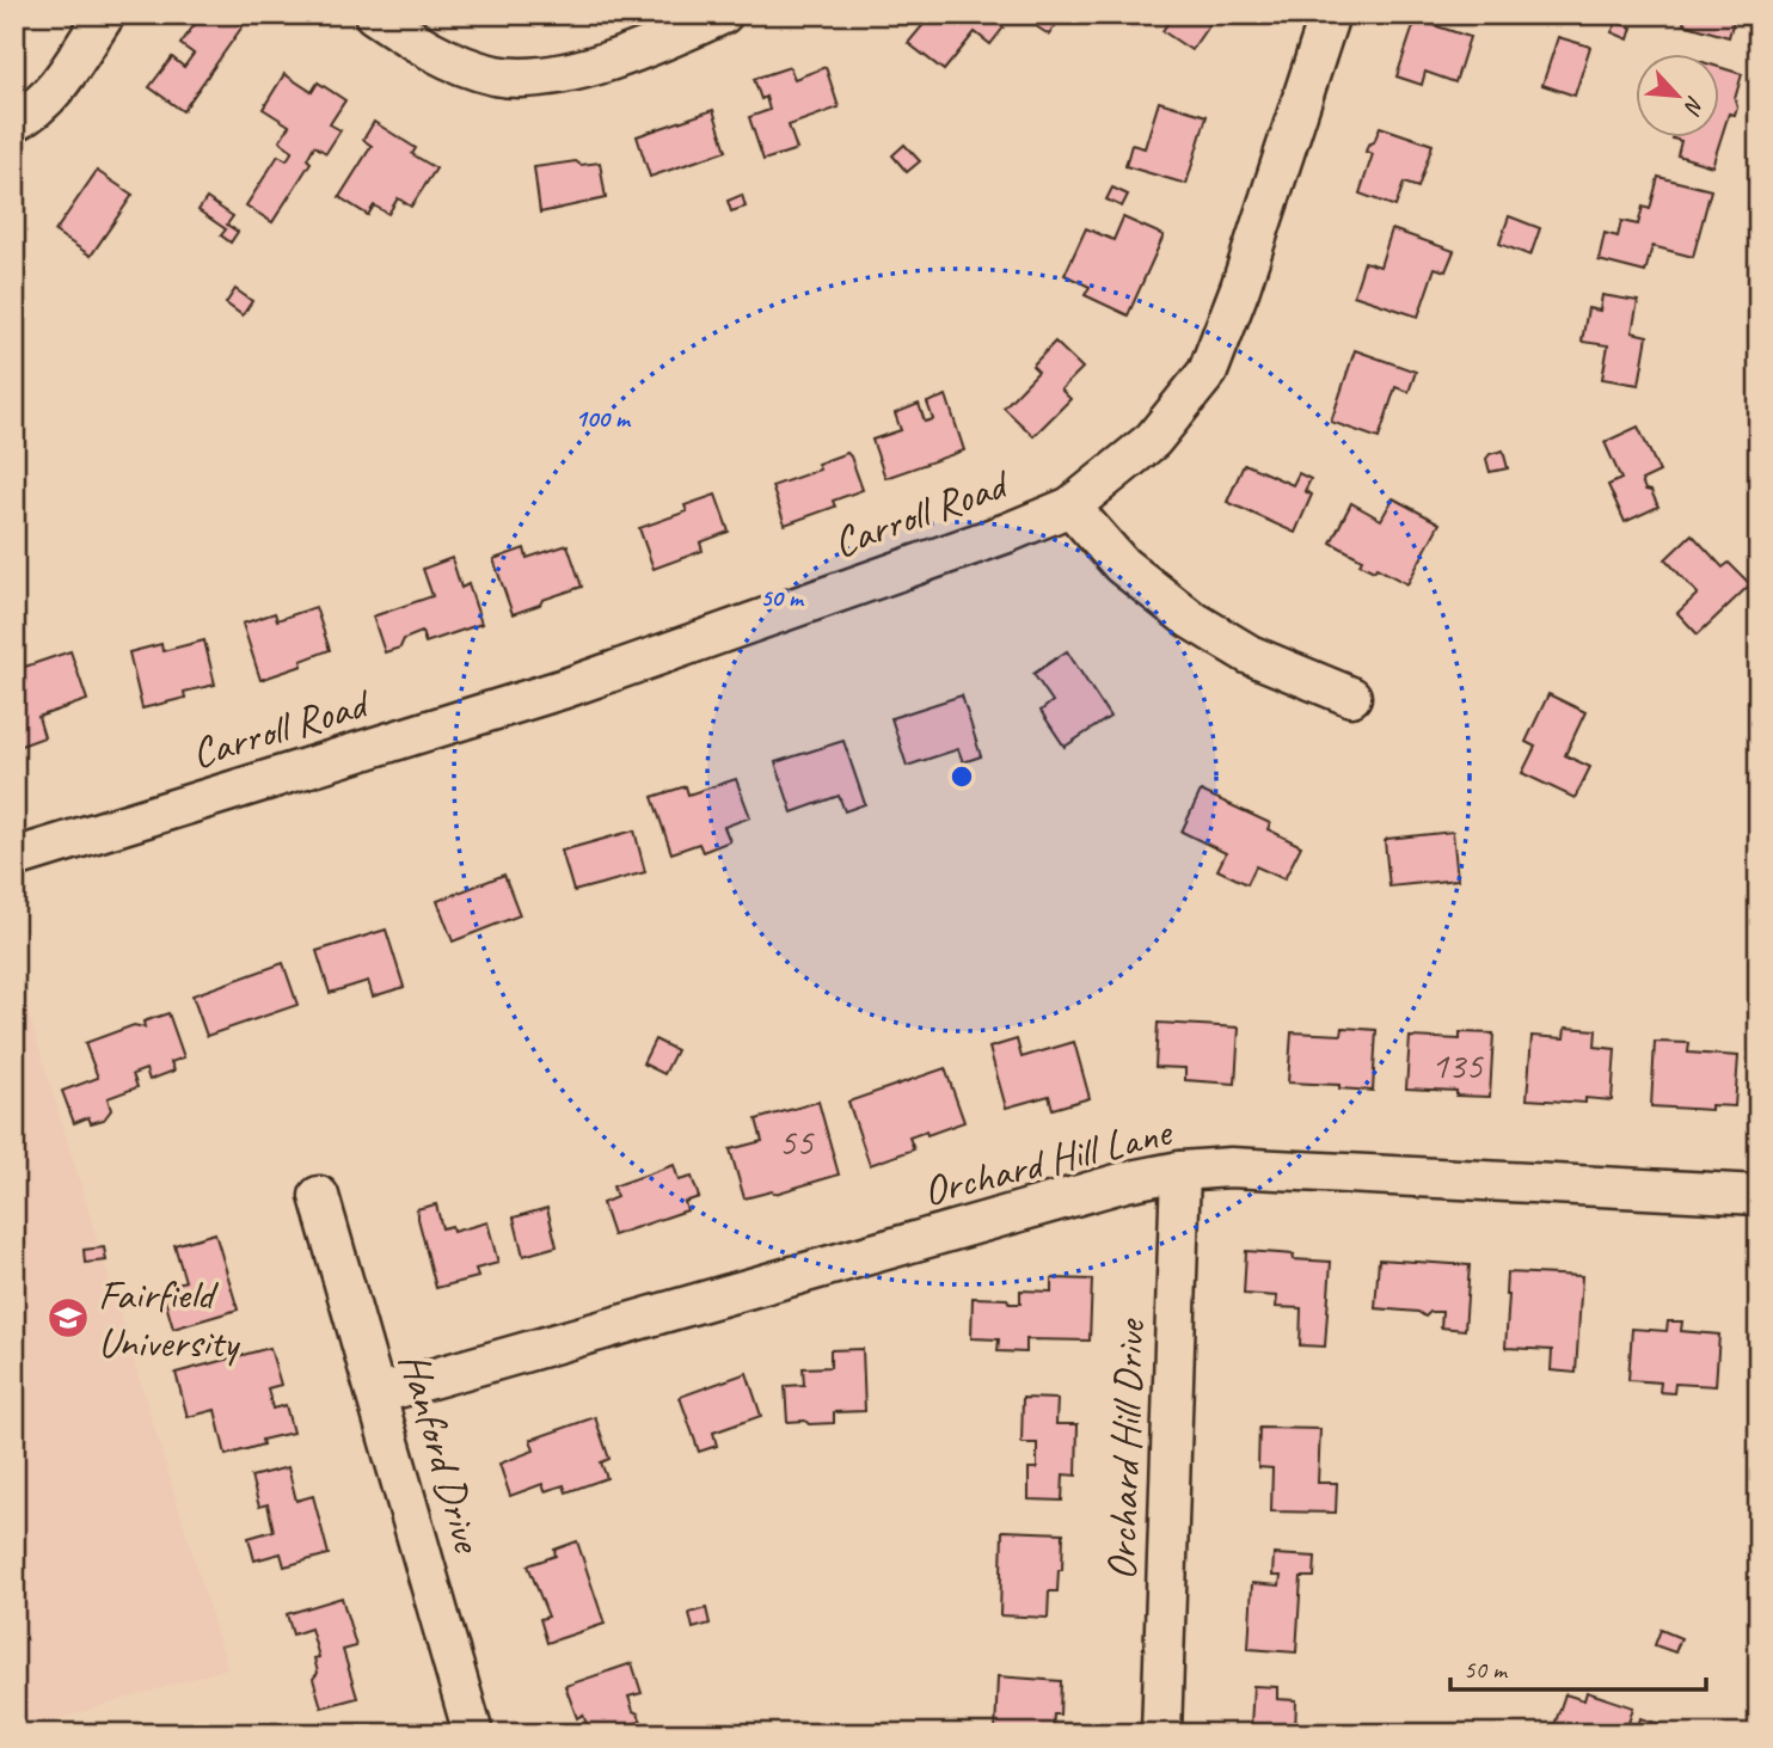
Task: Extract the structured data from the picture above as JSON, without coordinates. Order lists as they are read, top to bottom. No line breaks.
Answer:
{"streets":{"street":["Carroll Road","Orchard Hill Lane","Orchard Hill Drive","Hanford Drive"]},"crossings":[["Orchard Hill Lane","Orchard Hill Drive"],["Orchard Hill Lane","Hanford Drive"]],"places":{"school or university":["Fairfield University"]},"house_numbers":["135","55"],"scale_bar":"50 m","north":"bottom right","rings":["100 m","50 m"]}
